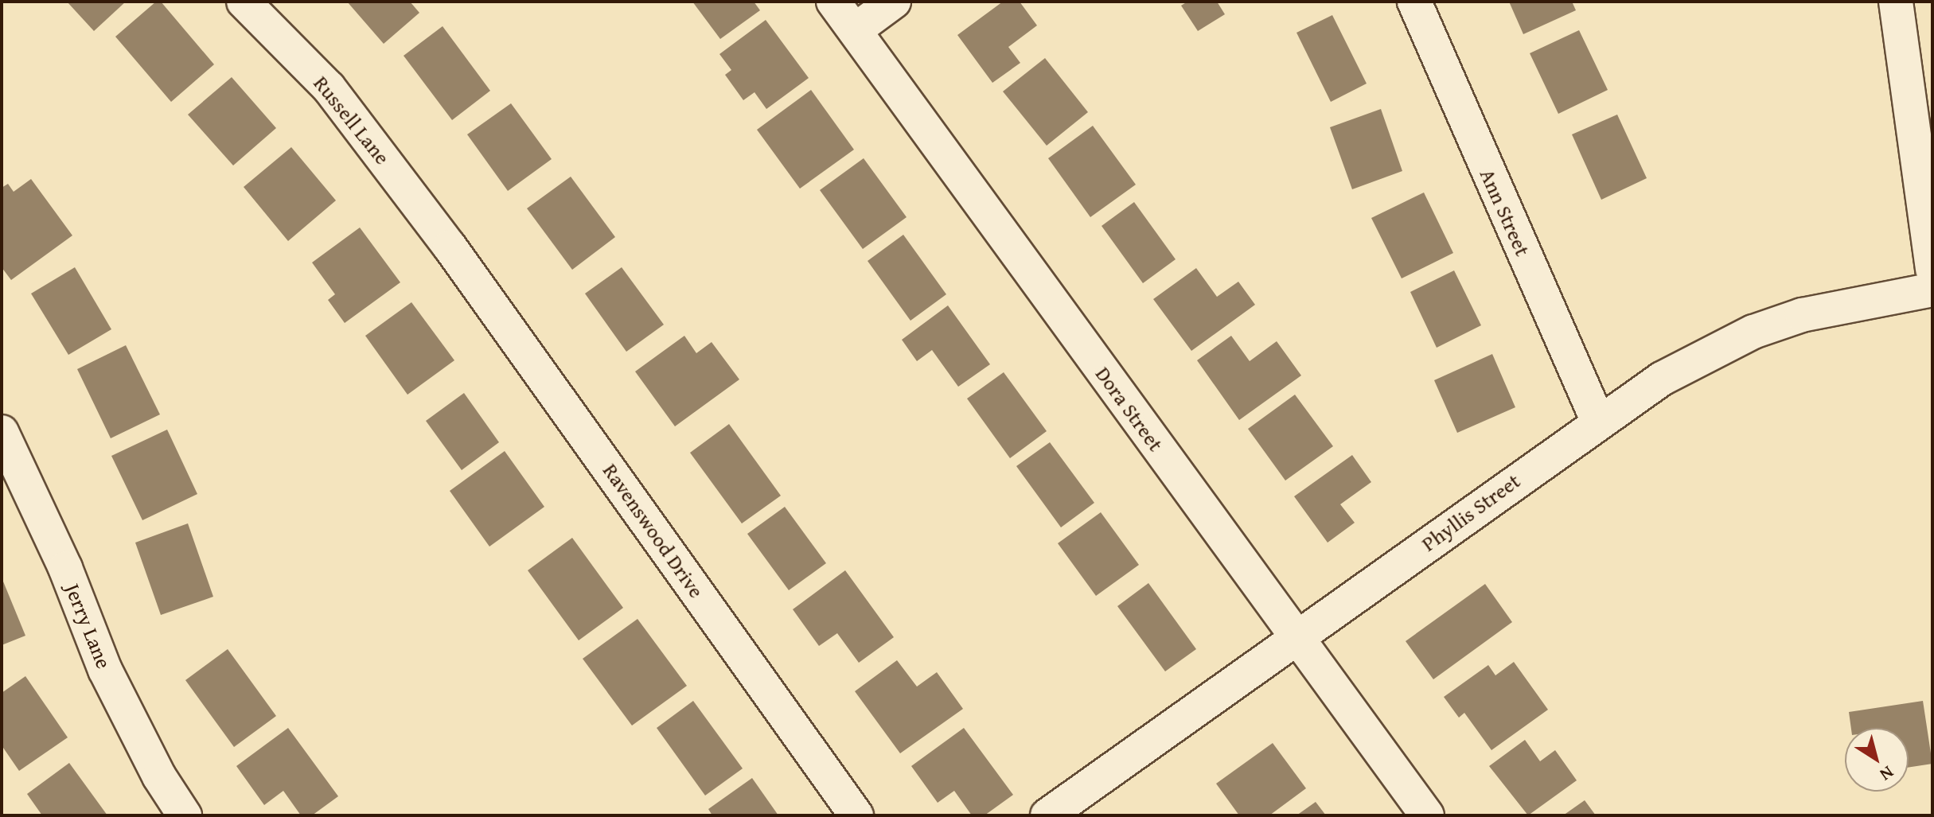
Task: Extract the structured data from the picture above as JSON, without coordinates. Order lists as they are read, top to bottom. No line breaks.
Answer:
{"streets":{"street":["Russell Lane","Ann Street","Dora Street","Phyllis Street","Ravenswood Drive","Jerry Lane"]},"crossings":[["Russell Lane","Ravenswood Drive"],["Ann Street","Phyllis Street"],["Dora Street","Phyllis Street"]],"north":"bottom right"}
